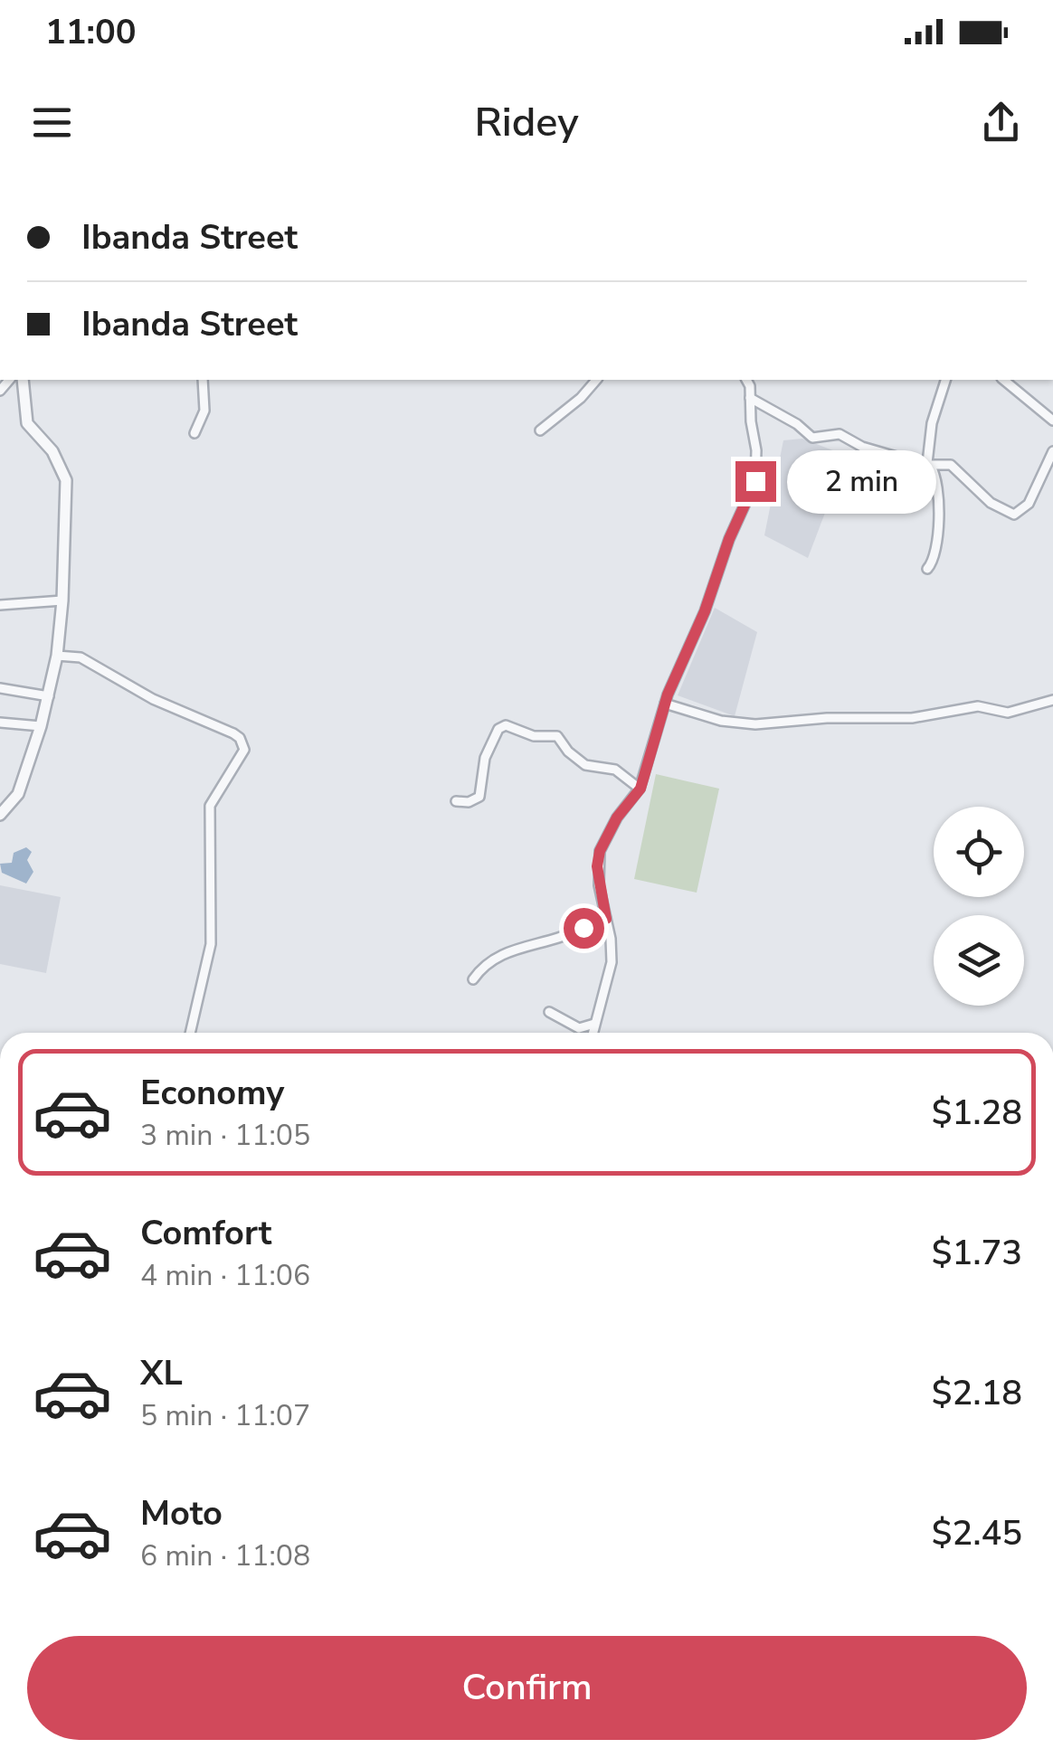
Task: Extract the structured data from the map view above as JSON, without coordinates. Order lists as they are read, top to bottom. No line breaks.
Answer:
{"page":{"status":"11:00","header":"Ridey","banner":["Ibanda Street","Ibanda Street"],"bubble":"2 min","list":[{"name":"Economy","note":"3 min · 11:05","value":"$1.28"},{"name":"Comfort","note":"4 min · 11:06","value":"$1.73"},{"name":"XL","note":"5 min · 11:07","value":"$2.18"},{"name":"Moto","note":"6 min · 11:08","value":"$2.45"}],"buttons":"Confirm"}}
